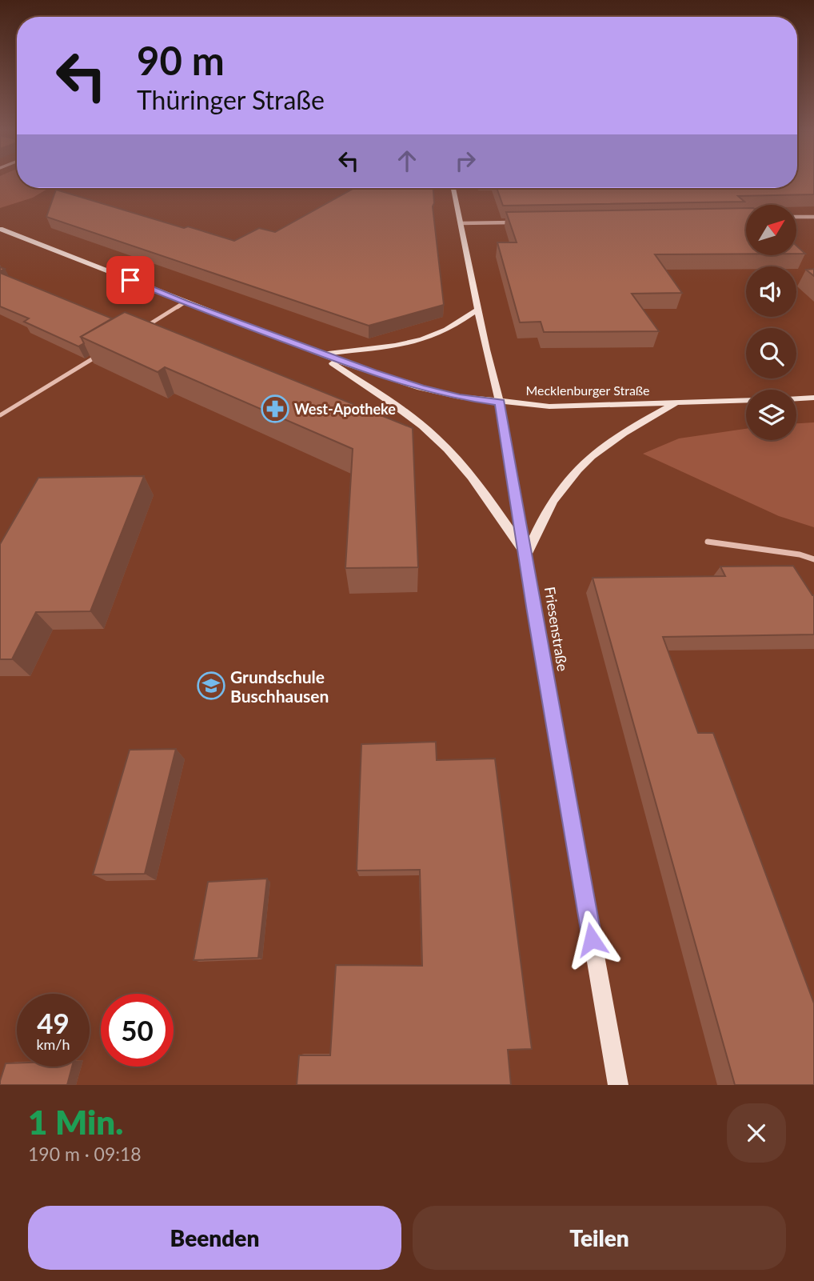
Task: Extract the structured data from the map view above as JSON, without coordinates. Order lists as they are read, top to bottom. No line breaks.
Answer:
{"streets":{"main road":["Mecklenburger Straße","Friesenstraße"]},"crossings":[["Mecklenburger Straße","Friesenstraße"]],"places":{"pharmacy":["West-Apotheke"],"school or university":["Grundschule Buschhausen"]},"north":"top right","page":{"turn":["90 m","Thüringer Straße"],"speed":"49 km/h","limit":"50","heading":["1 Min.","190 m · 09:18"],"buttons":["Beenden","Teilen"]}}
